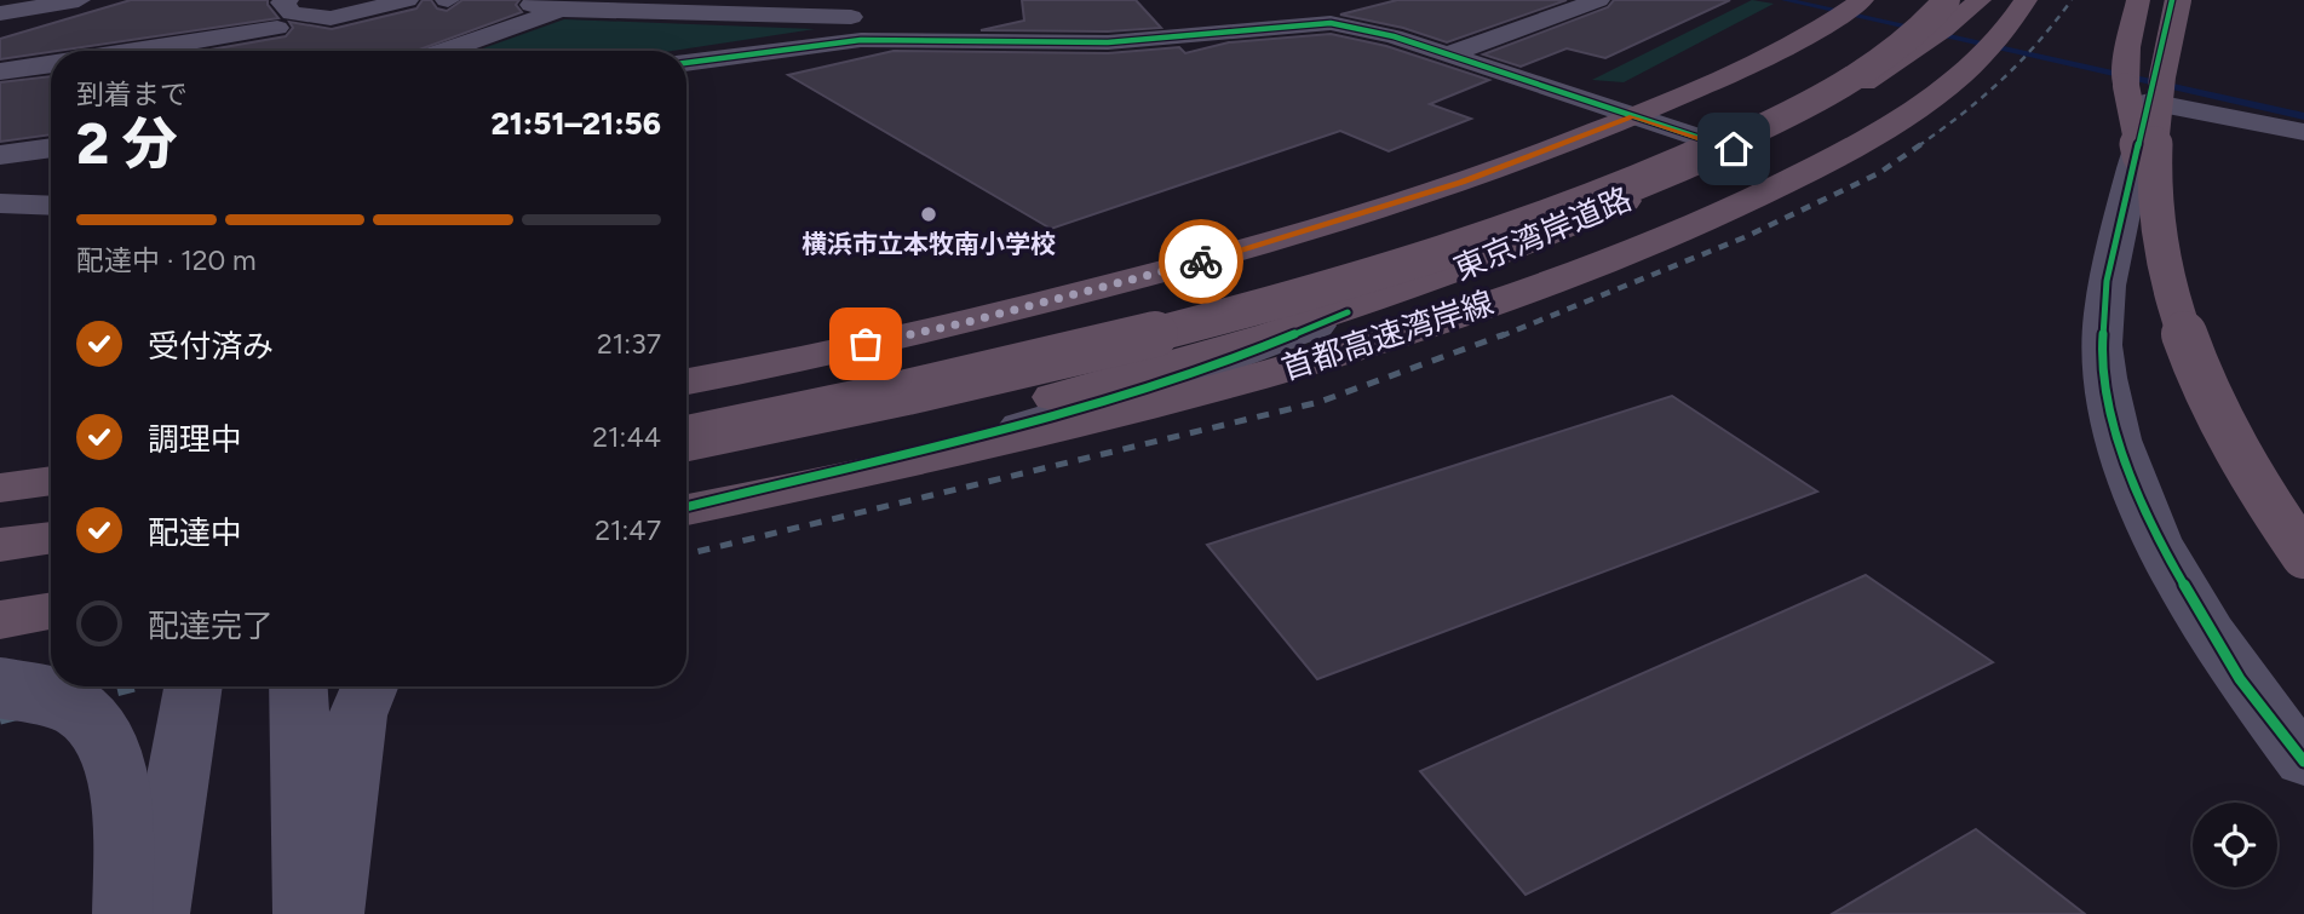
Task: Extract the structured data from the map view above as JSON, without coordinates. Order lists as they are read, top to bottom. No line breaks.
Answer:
{"streets":{"highway":["東京湾岸道路","首都高速湾岸線"]},"places":["横浜市立本牧南小学校"],"page":{"heading":["2 分","到着まで","21:51–21:56"],"bar":"配達中 · 120 m","list":[["受付済み","21:37"],["調理中","21:44"],["配達中","21:47"],"配達完了"]}}
